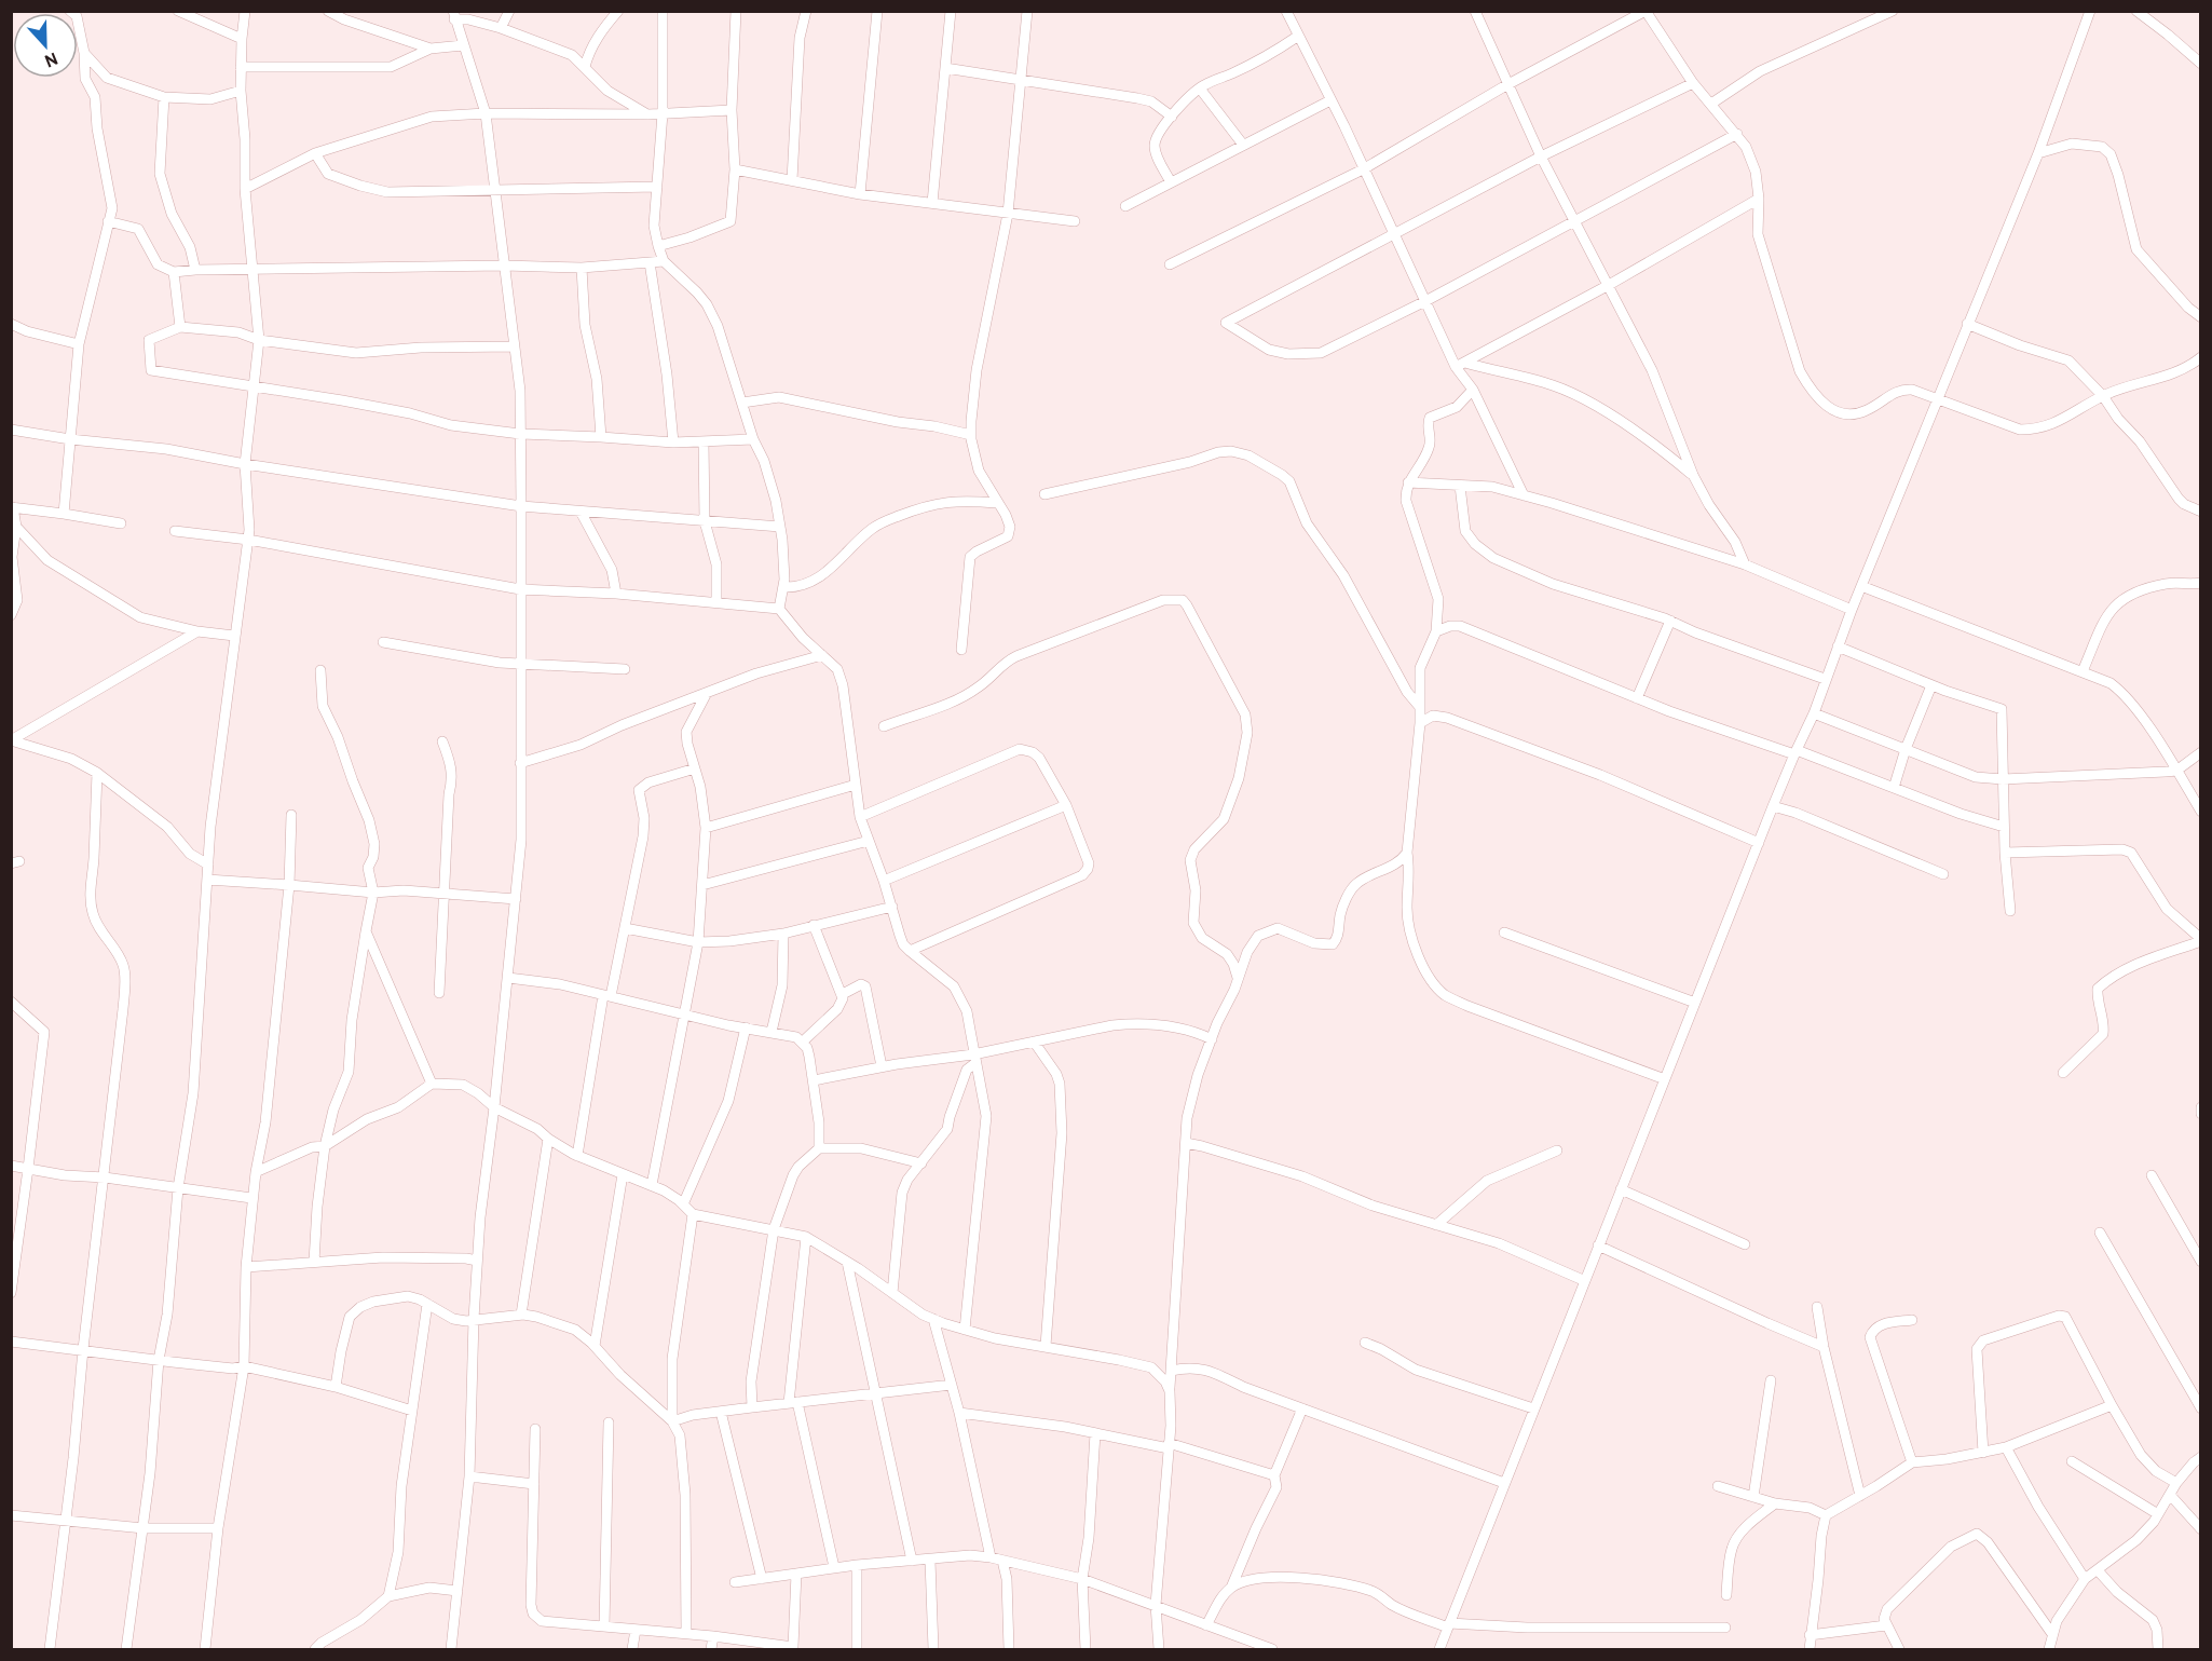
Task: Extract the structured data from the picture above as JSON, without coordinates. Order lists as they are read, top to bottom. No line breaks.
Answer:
{"north":"bottom"}
